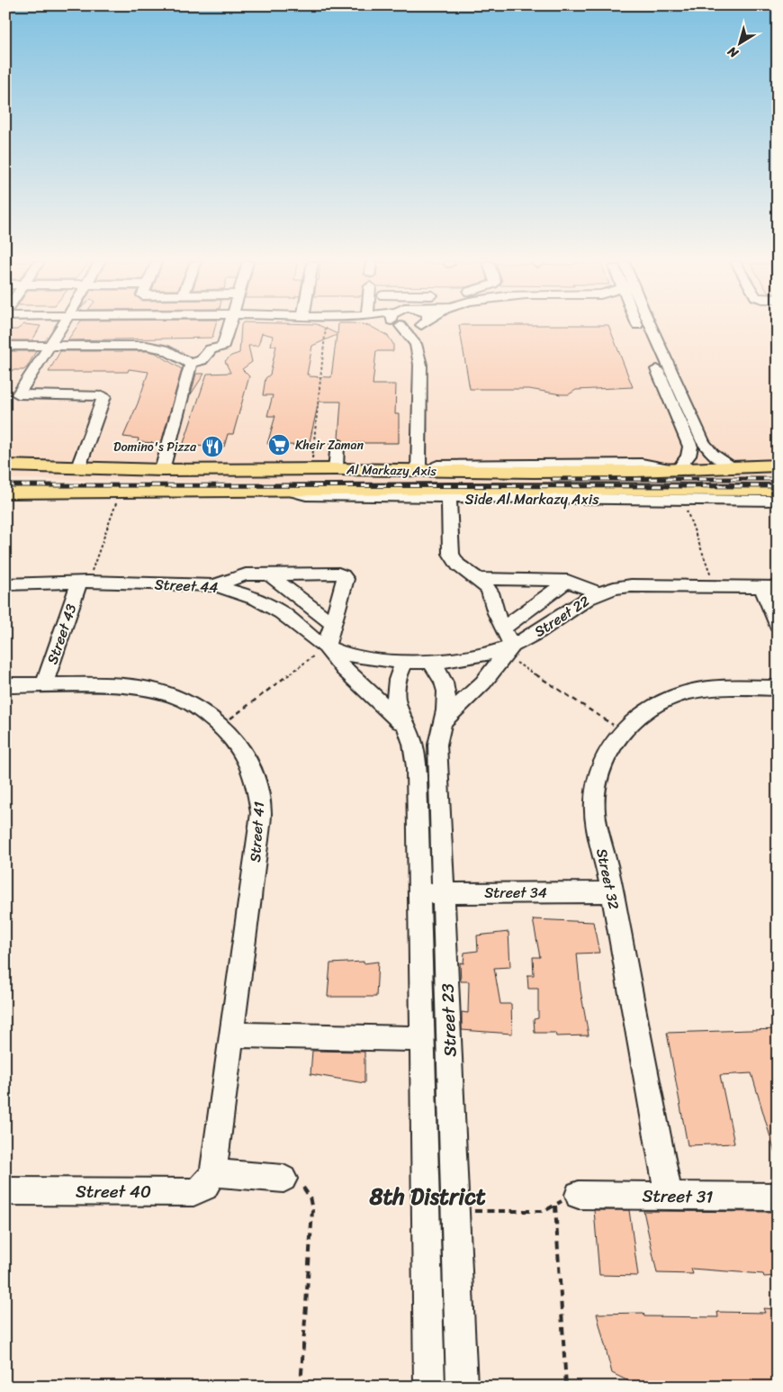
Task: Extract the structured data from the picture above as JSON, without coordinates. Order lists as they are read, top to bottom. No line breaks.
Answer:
{"streets":{"main road":["Al Markazy Axis"],"street":["Side Al Markazy Axis","Street 44","Street 22","Street 43","Street 41","Street 32","Street 34","Street 23","Street 40","Street 31"]},"crossings":[["Al Markazy Axis","Side Al Markazy Axis"],["Street 44","Street 22"],["Street 44","Street 43"],["Street 44","Street 23"],["Street 22","Street 23"],["Street 43","Street 41"],["Street 41","Street 40"],["Street 32","Street 34"],["Street 32","Street 31"],["Street 34","Street 23"]],"districts":["8th District"],"places":{"supermarket":["Kheir Zaman"],"restaurant":["Domino's Pizza"]},"north":"bottom left"}
